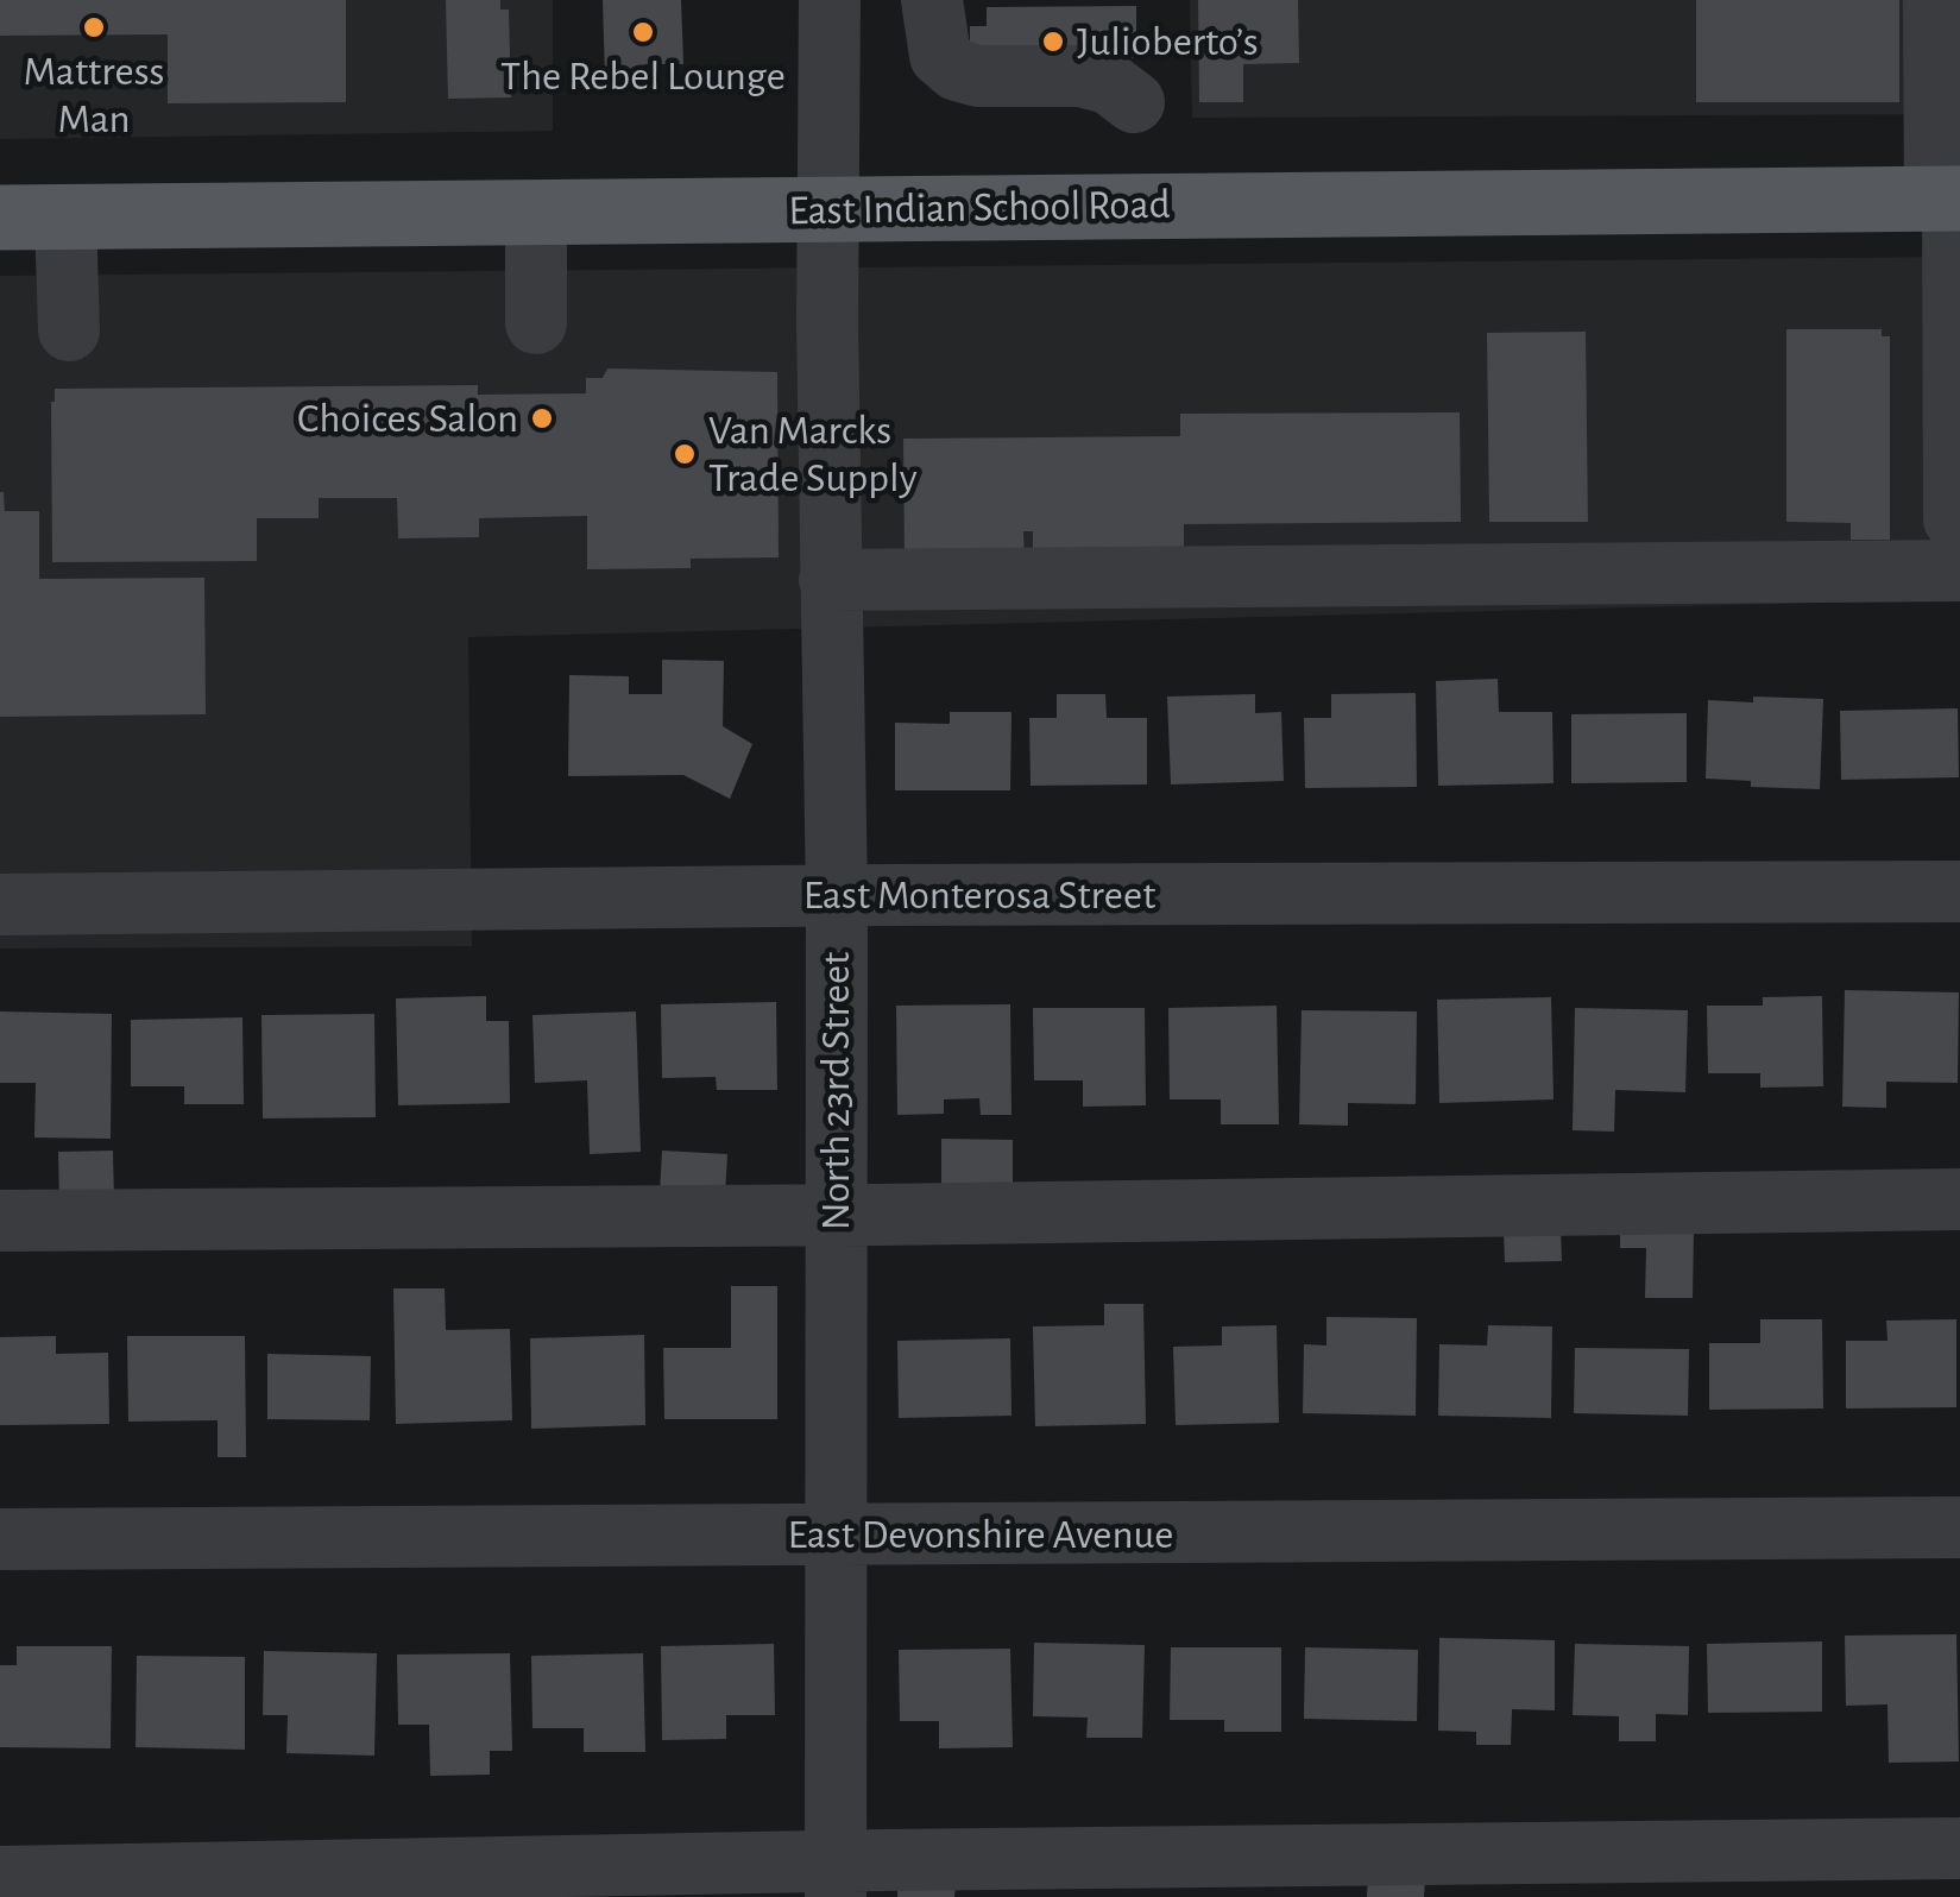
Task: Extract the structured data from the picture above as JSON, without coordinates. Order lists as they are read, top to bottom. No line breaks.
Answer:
{"streets":{"main road":["East Indian School Road"],"street":["East Monterosa Street","North 23rd Street","East Devonshire Avenue"]},"crossings":[["East Indian School Road","North 23rd Street"],["East Monterosa Street","North 23rd Street"],["North 23rd Street","East Devonshire Avenue"]],"places":["Mattress Man","The Rebel Lounge","Julioberto’s","Choices Salon","Van Marcks Trade Supply"]}
